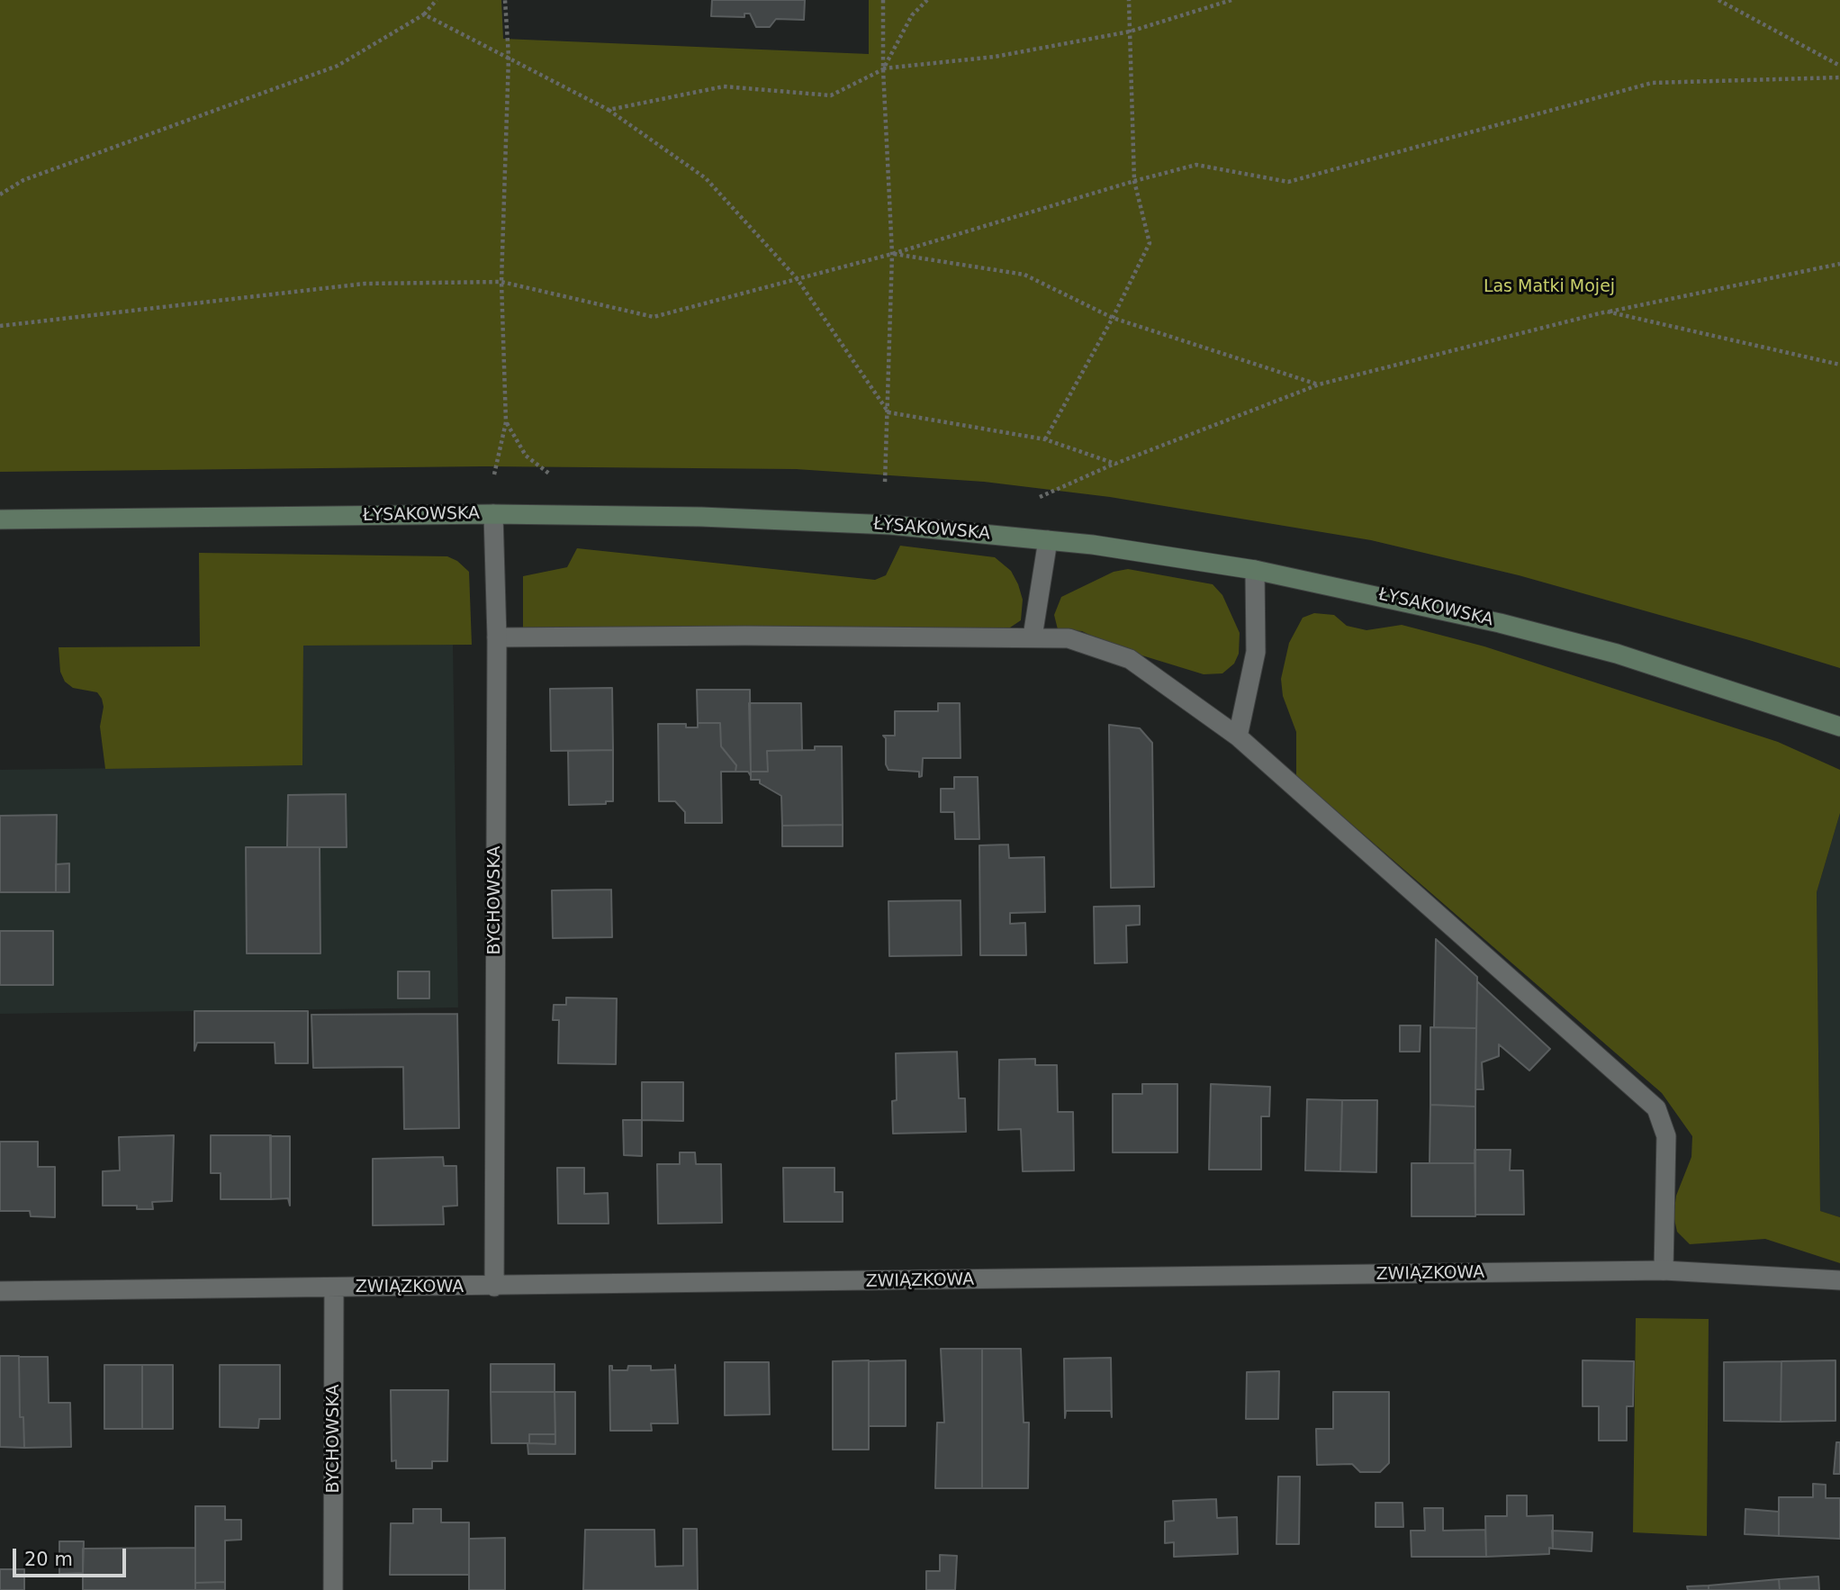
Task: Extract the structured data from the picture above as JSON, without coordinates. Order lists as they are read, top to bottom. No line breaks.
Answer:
{"streets":{"street":["ŁYSAKOWSKA","BYCHOWSKA","ZWIĄZKOWA"]},"crossings":[["ŁYSAKOWSKA","BYCHOWSKA"],["BYCHOWSKA","ZWIĄZKOWA"]],"parks":["Las Matki Mojej"],"scale_bar":"20 m"}
